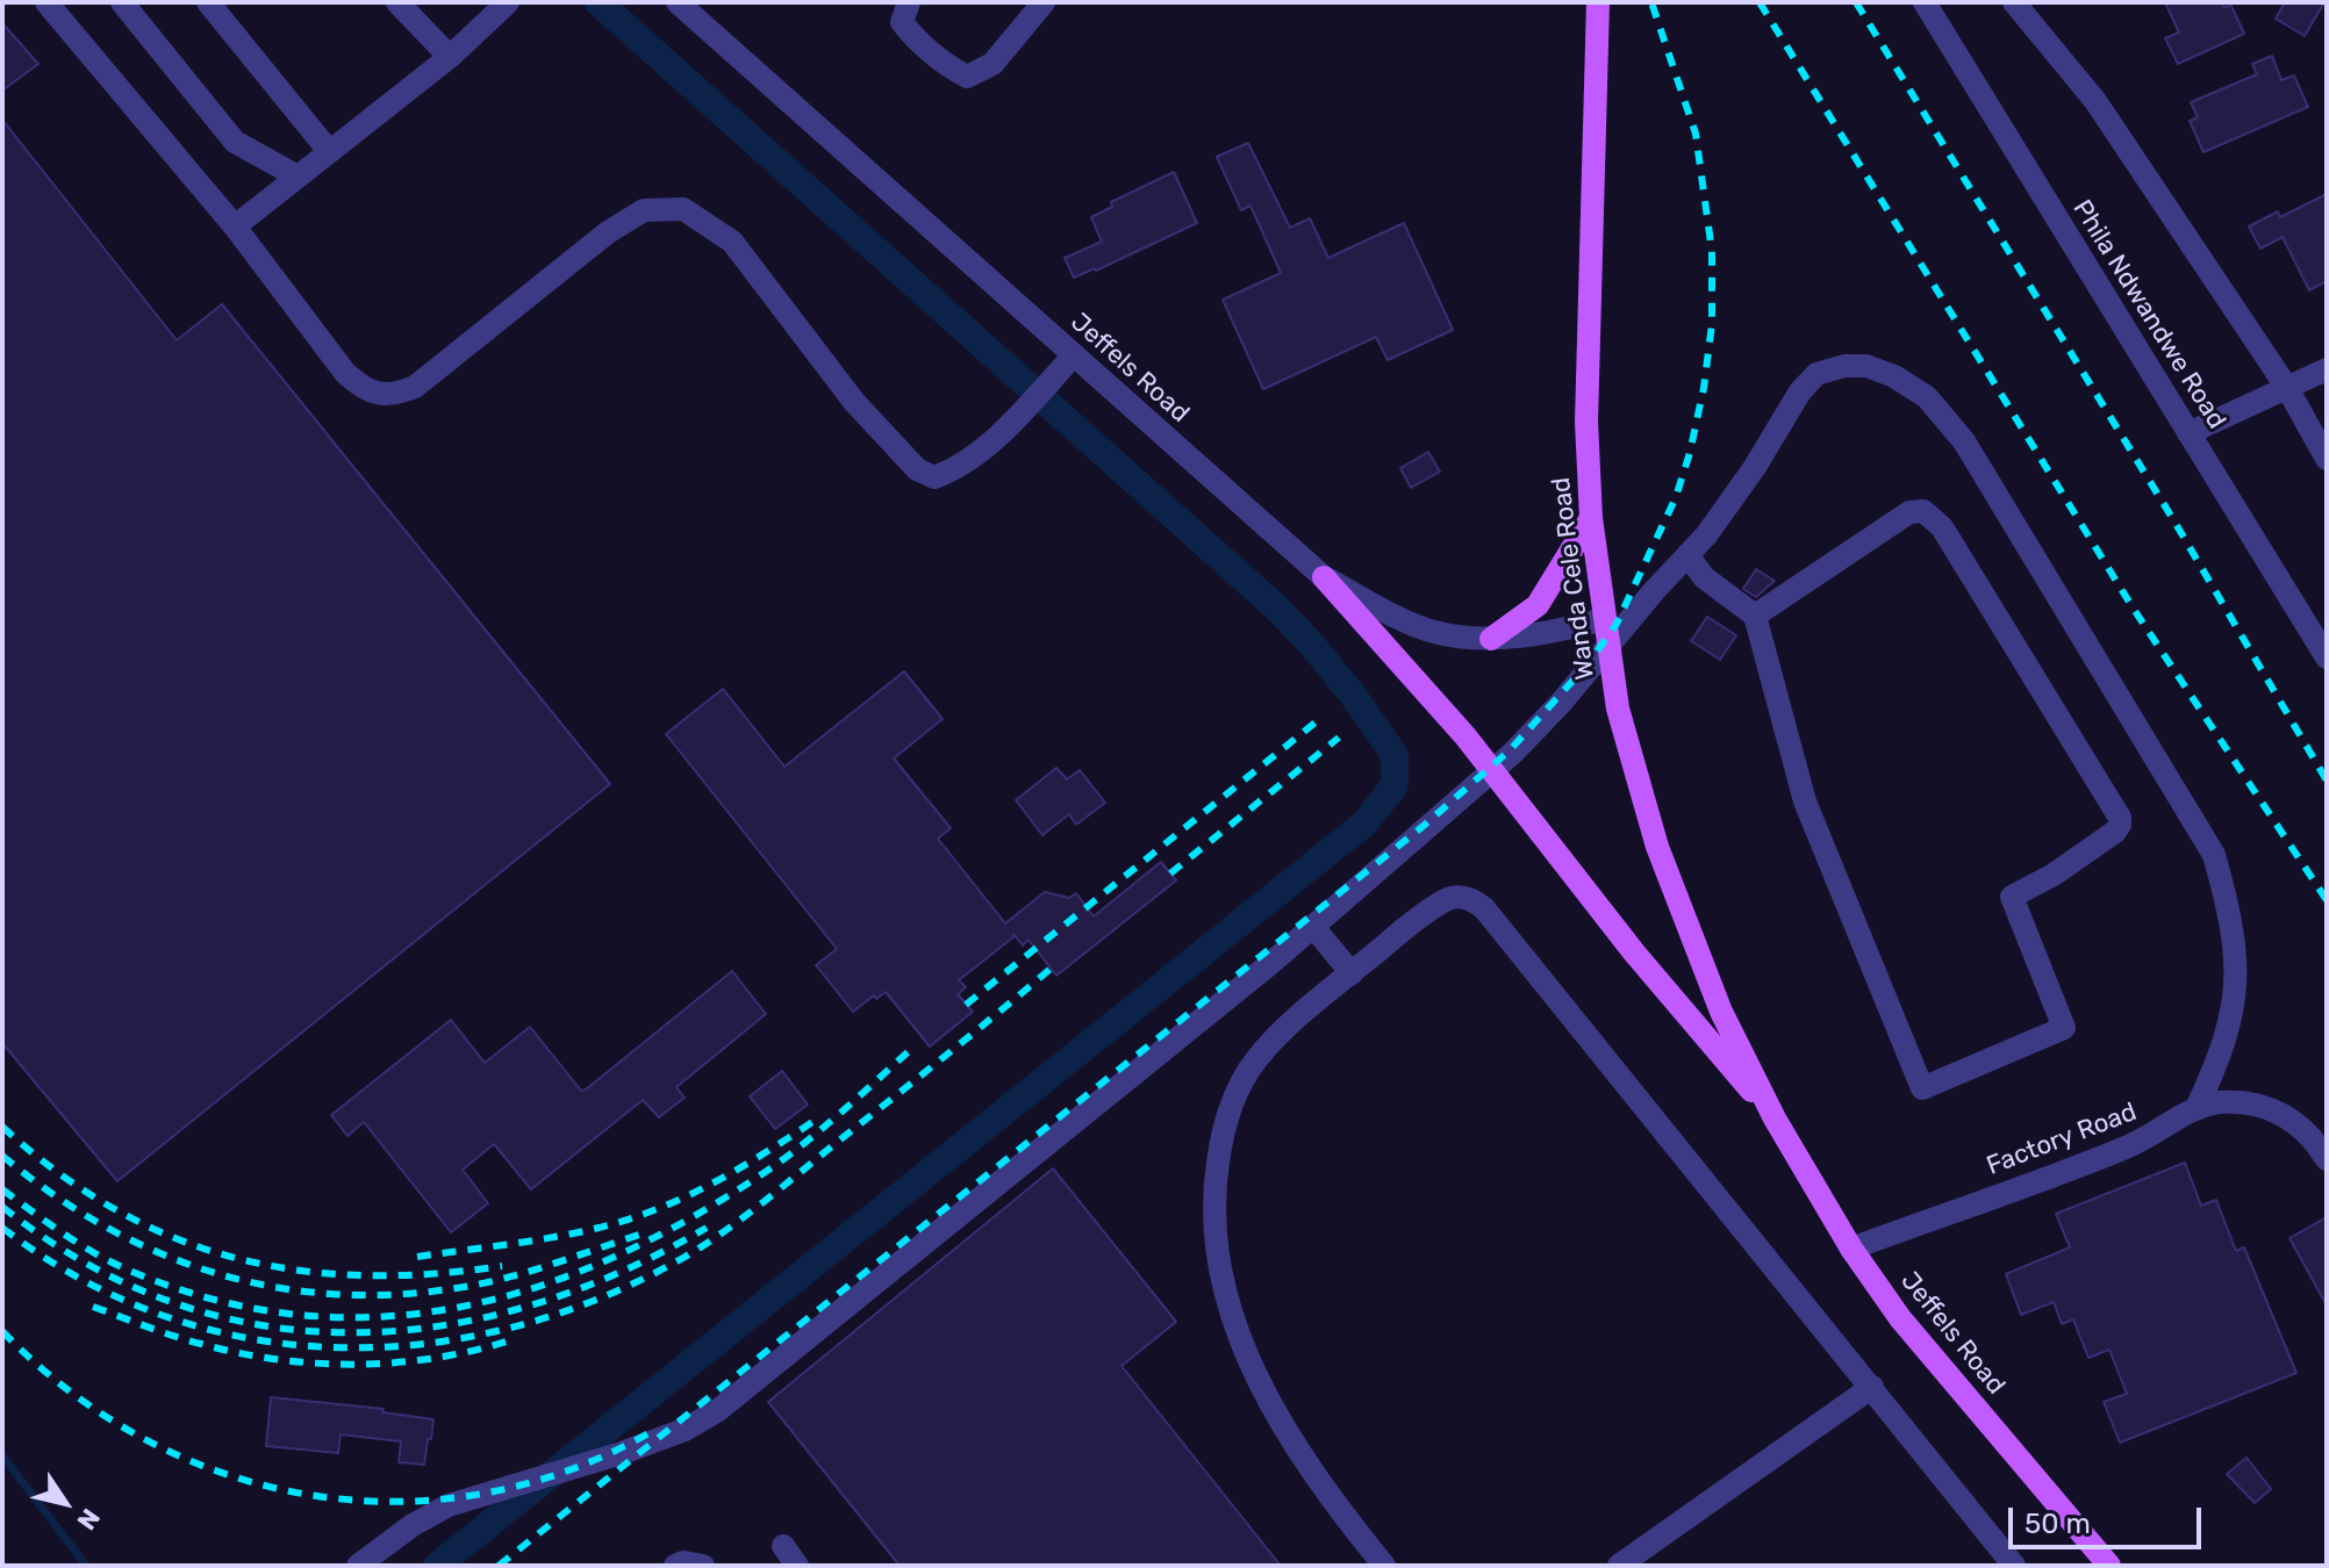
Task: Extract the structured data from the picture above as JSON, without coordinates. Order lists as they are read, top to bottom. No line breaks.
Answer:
{"streets":{"main road":["Jeffels Road","Wanda Cele Road"],"street":["Phila Ndwandwe Road","Factory Road"]},"crossings":[["Jeffels Road","Wanda Cele Road"],["Jeffels Road","Factory Road"]],"scale_bar":"50 m","north":"bottom right"}
